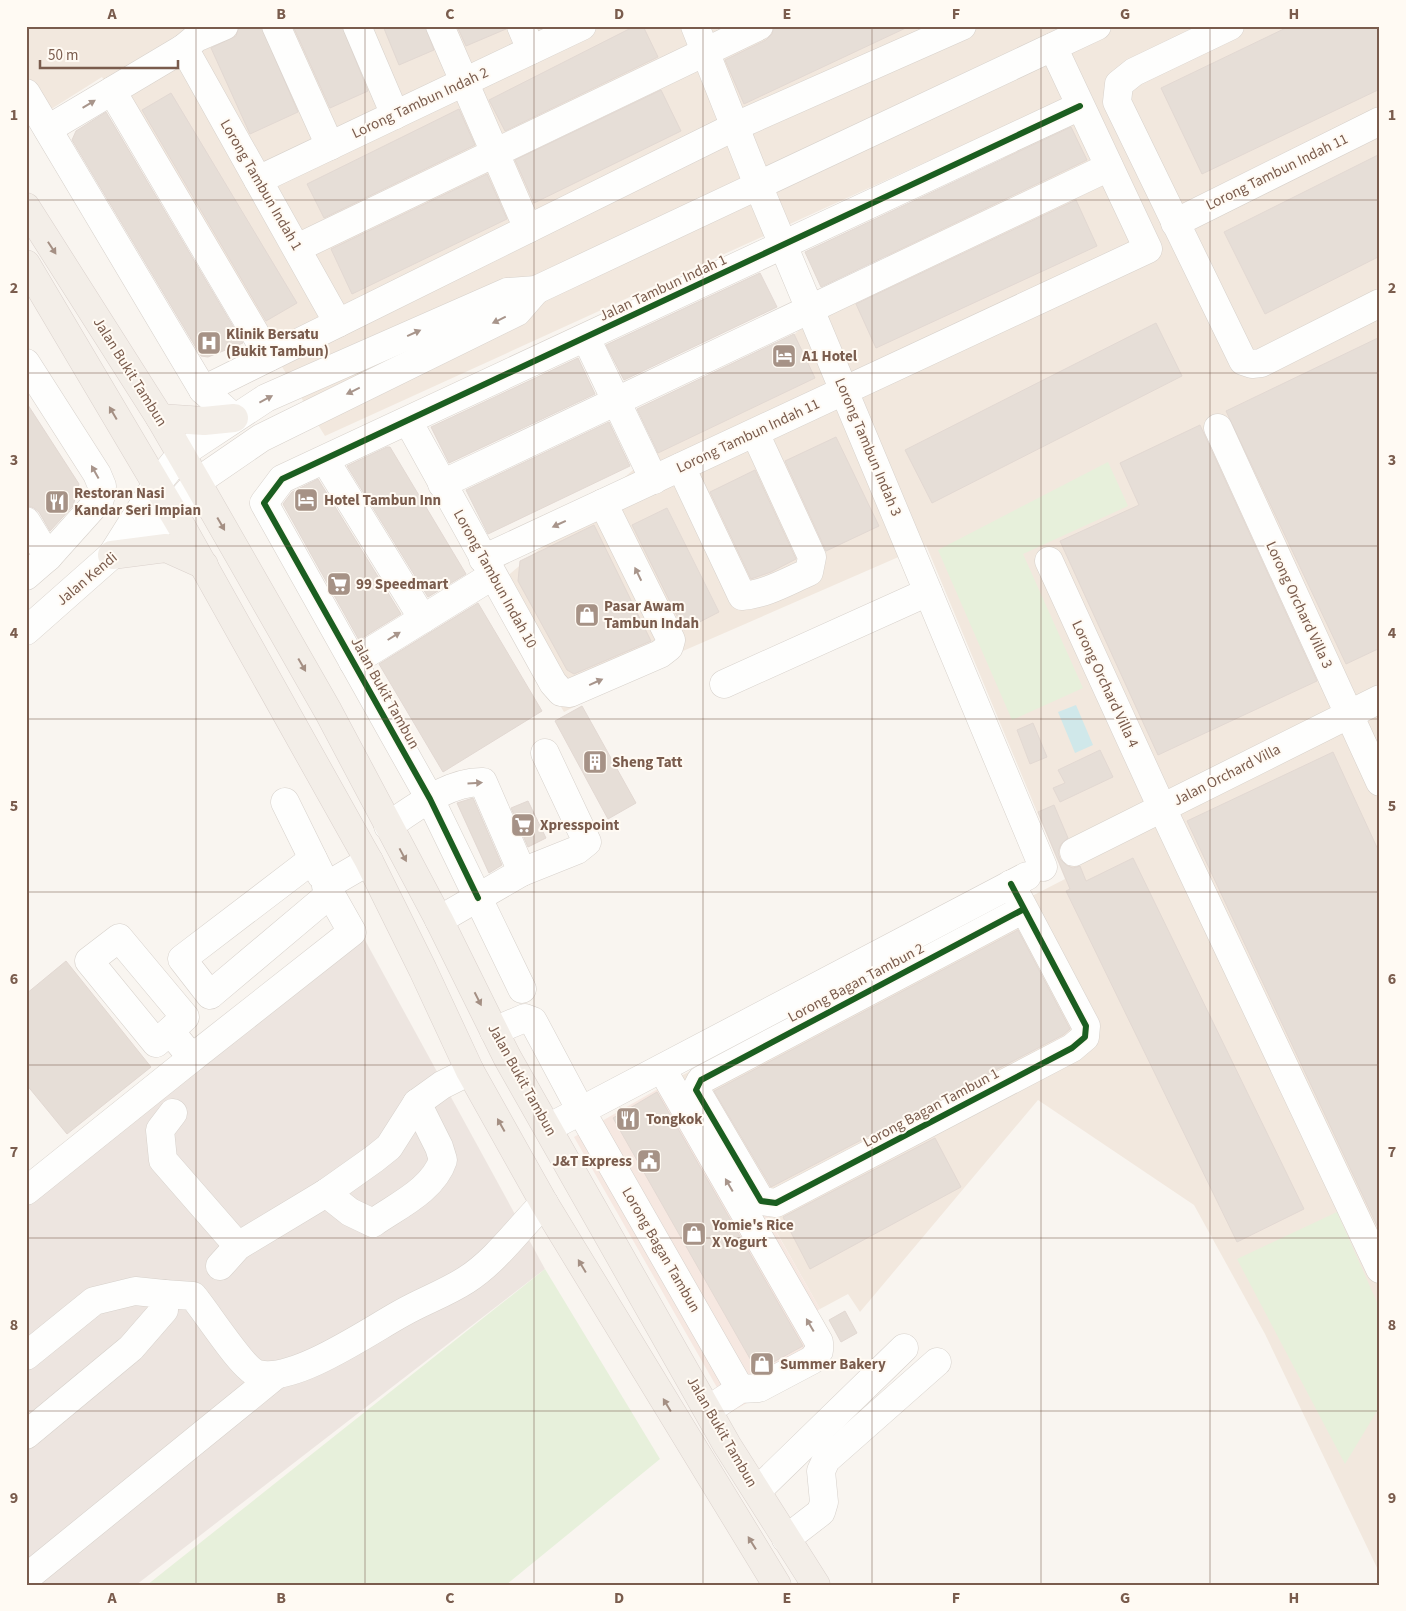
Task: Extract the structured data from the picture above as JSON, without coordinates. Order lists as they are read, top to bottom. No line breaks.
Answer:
{"streets":{"main road":["Jalan Bukit Tambun"],"street":["Lorong Tambun Indah 2","Lorong Tambun Indah 11","Lorong Tambun Indah 1","Jalan Tambun Indah 1","Lorong Tambun Indah 3","Jalan Kendi","Lorong Tambun Indah 10","Lorong Orchard Villa 3","Lorong Orchard Villa 4","Jalan Orchard Villa","Lorong Bagan Tambun 2","Lorong Bagan Tambun 1","Lorong Bagan Tambun"]},"crossings":[["Lorong Tambun Indah 2","Lorong Tambun Indah 1"],["Lorong Tambun Indah 11","Jalan Bukit Tambun"],["Lorong Tambun Indah 11","Lorong Tambun Indah 3"],["Lorong Tambun Indah 11","Lorong Tambun Indah 10"],["Jalan Tambun Indah 1","Jalan Bukit Tambun"],["Jalan Tambun Indah 1","Lorong Tambun Indah 3"],["Jalan Tambun Indah 1","Lorong Tambun Indah 10"],["Jalan Bukit Tambun","Jalan Kendi"],["Jalan Bukit Tambun","Jalan Orchard Villa"],["Jalan Bukit Tambun","Lorong Bagan Tambun"],["Lorong Tambun Indah 3","Jalan Orchard Villa"],["Lorong Orchard Villa 3","Jalan Orchard Villa"],["Lorong Orchard Villa 4","Jalan Orchard Villa"],["Jalan Orchard Villa","Lorong Bagan Tambun"],["Lorong Bagan Tambun 2","Lorong Bagan Tambun 1"]],"places":{"hospital":["Klinik Bersatu (Bukit Tambun)"],"hotel":["A1 Hotel","Hotel Tambun Inn"],"restaurant":["Restoran Nasi Kandar Seri Impian","Tongkok"],"supermarket":["99 Speedmart","Xpresspoint"],"shop":["Pasar Awam Tambun Indah","Yomie's Rice X Yogurt","Summer Bakery"],"building":["Sheng Tatt"],"public building":["J&T Express"]},"scale_bar":"50 m","grid":{"columns":["A","B","C","D","E","F","G","H"],"rows":["1","2","3","4","5","6","7","8","9"]}}
